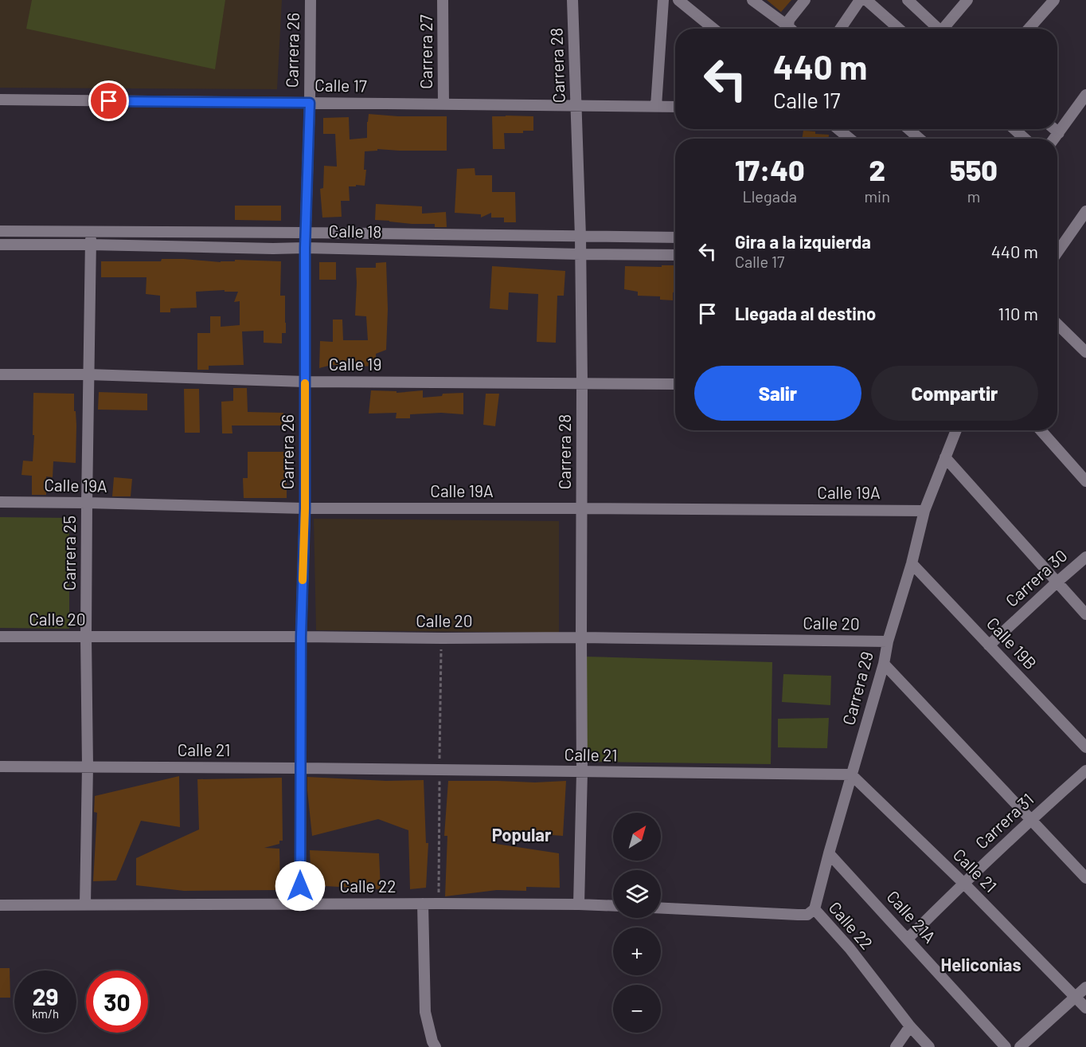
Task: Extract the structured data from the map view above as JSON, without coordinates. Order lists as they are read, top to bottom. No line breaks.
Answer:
{"streets":{"street":["Carrera 26","Carrera 27","Carrera 28","Calle 17","Calle 18","Calle 19","Calle 19A","Carrera 25","Carrera 30","Calle 20","Calle 19B","Carrera 29","Calle 21","Carrera 31","Calle 22","Calle 21A"]},"crossings":[["Carrera 26","Calle 17"],["Carrera 26","Calle 18"],["Carrera 26","Calle 19"],["Carrera 26","Calle 19A"],["Carrera 26","Calle 20"],["Carrera 26","Calle 21"],["Carrera 26","Calle 22"],["Carrera 27","Calle 17"],["Carrera 28","Calle 17"],["Carrera 28","Calle 18"],["Carrera 28","Calle 19"],["Carrera 28","Calle 19A"],["Carrera 28","Calle 20"],["Carrera 28","Calle 21"],["Carrera 28","Calle 22"],["Calle 18","Carrera 25"],["Calle 19","Carrera 25"],["Calle 19A","Carrera 25"],["Calle 19A","Carrera 29"],["Carrera 25","Calle 20"],["Carrera 25","Calle 21"],["Carrera 25","Calle 22"],["Carrera 30","Calle 19B"],["Calle 20","Carrera 29"],["Calle 19B","Carrera 29"],["Carrera 29","Calle 21"],["Carrera 29","Calle 22"],["Carrera 29","Calle 21A"],["Calle 21","Carrera 31"],["Carrera 31","Calle 21A"]],"districts":["Popular","Heliconias"],"north":"top right","page":{"turn":["440 m","Calle 17"],"eta":["17:40","Llegada","2","min","550","m"],"list":[{"name":"Gira a la izquierda","note":"Calle 17","value":"440 m"},{"name":"Llegada al destino","value":"110 m"}],"buttons":["Salir","Compartir"],"map_buttons":["+","−"],"speed":"29 km/h","limit":"30"}}
